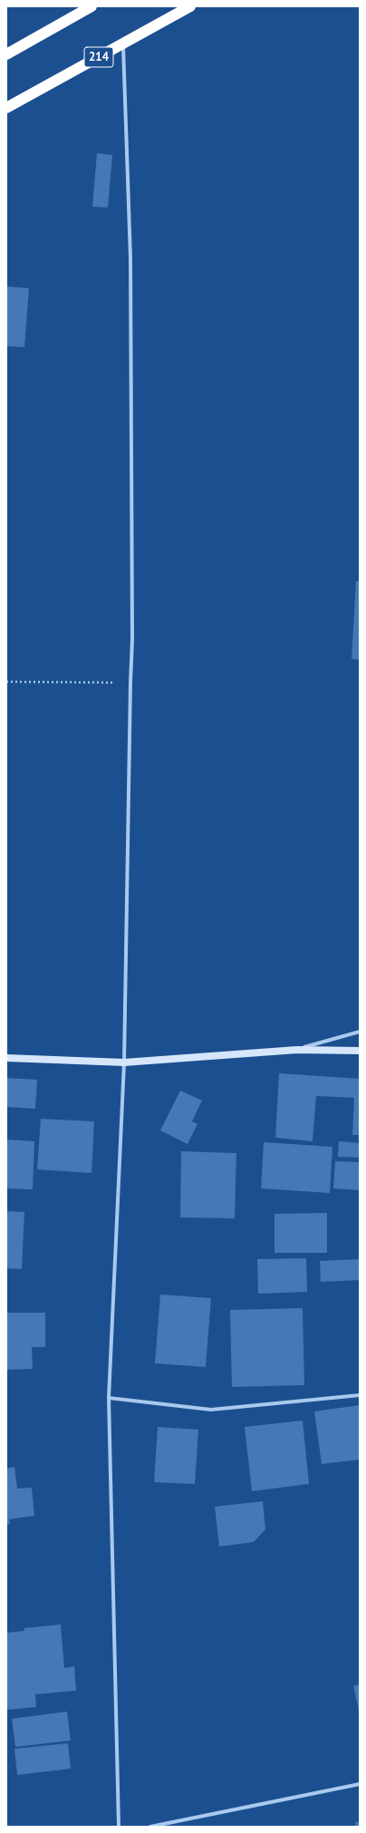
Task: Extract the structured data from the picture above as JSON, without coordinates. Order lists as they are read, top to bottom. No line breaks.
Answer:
{"streets":{"highway":["214"]}}
